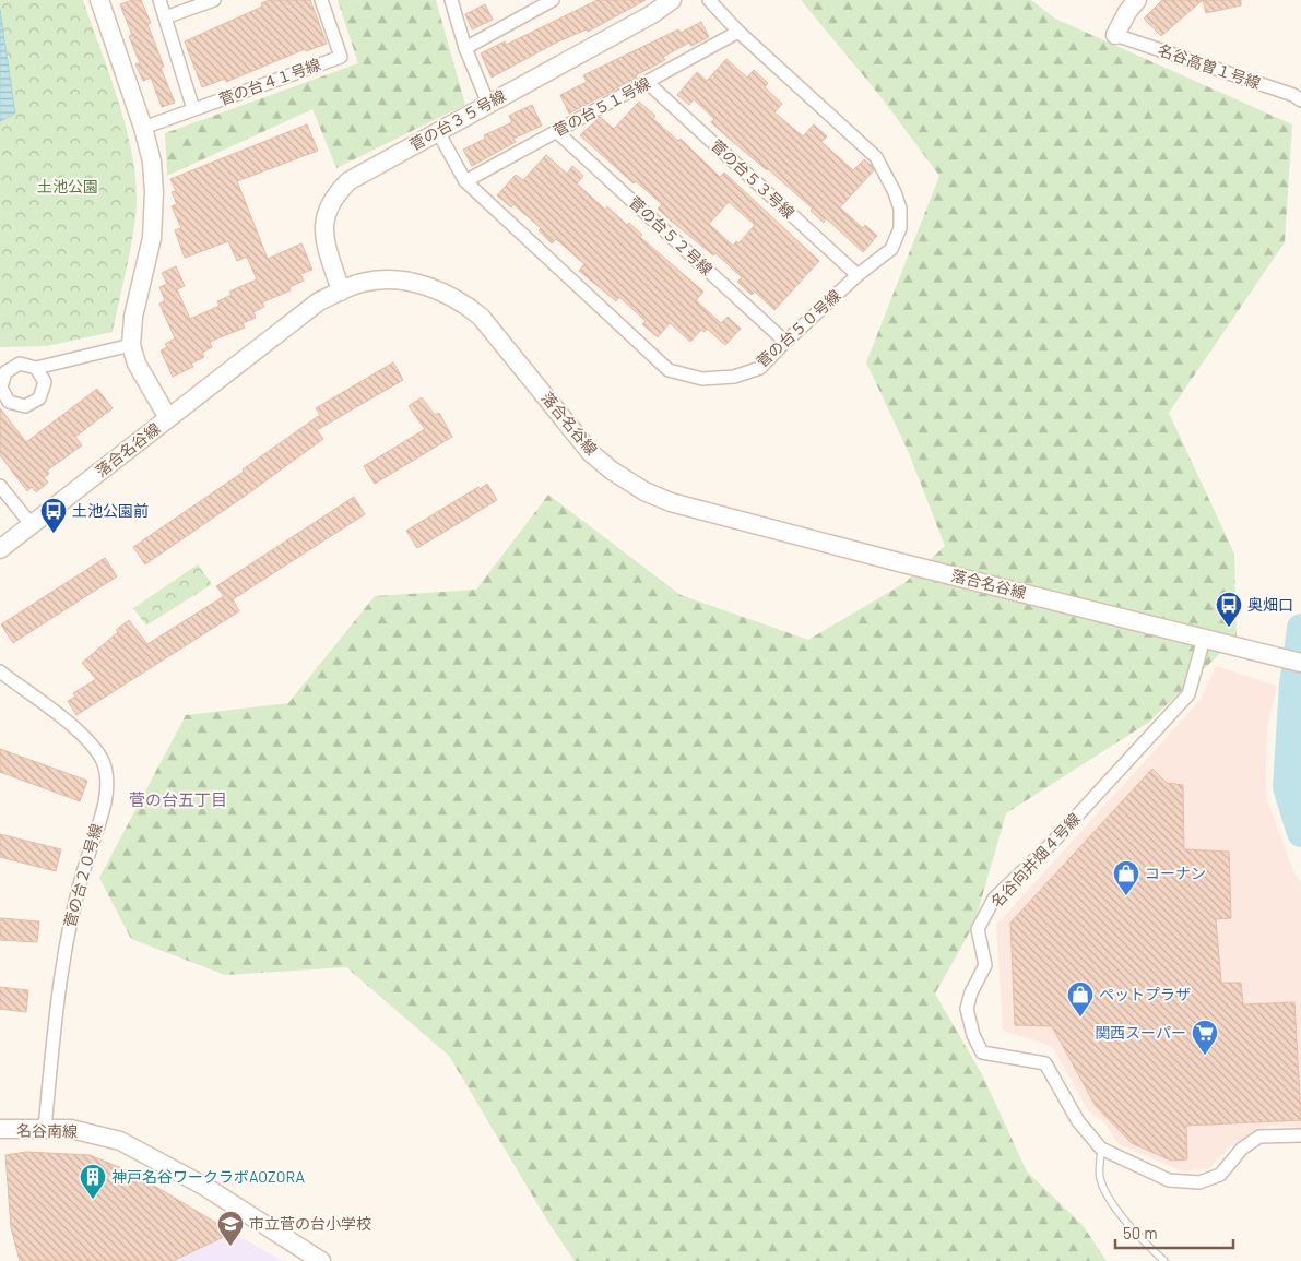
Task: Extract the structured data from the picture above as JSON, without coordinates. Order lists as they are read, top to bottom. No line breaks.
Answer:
{"streets":{"street":["名谷高曽１号線","菅の台４１号線","菅の台５１号線","菅の台３５号線","菅の台５３号線","菅の台５２号線","菅の台５０号線","落合名谷線","名谷向井畑４号線","菅の台２０号線","名谷南線"]},"crossings":[["菅の台５１号線","菅の台５３号線"],["菅の台５１号線","菅の台５２号線"],["菅の台５１号線","菅の台５０号線"],["菅の台３５号線","菅の台５０号線"],["菅の台３５号線","落合名谷線"],["菅の台５３号線","菅の台５０号線"],["菅の台５２号線","菅の台５０号線"],["落合名谷線","名谷向井畑４号線"],["菅の台２０号線","名谷南線"]],"districts":["菅の台五丁目"],"parks":["土池公園"],"places":{"bus stop":["土池公園前","奥畑口"],"shop":["コーナン","ペットプラザ"],"supermarket":["関西スーパー"],"building":["神戸名谷ワークラボAOZORA"],"school or university":["市立菅の台小学校"]},"scale_bar":"50 m"}
